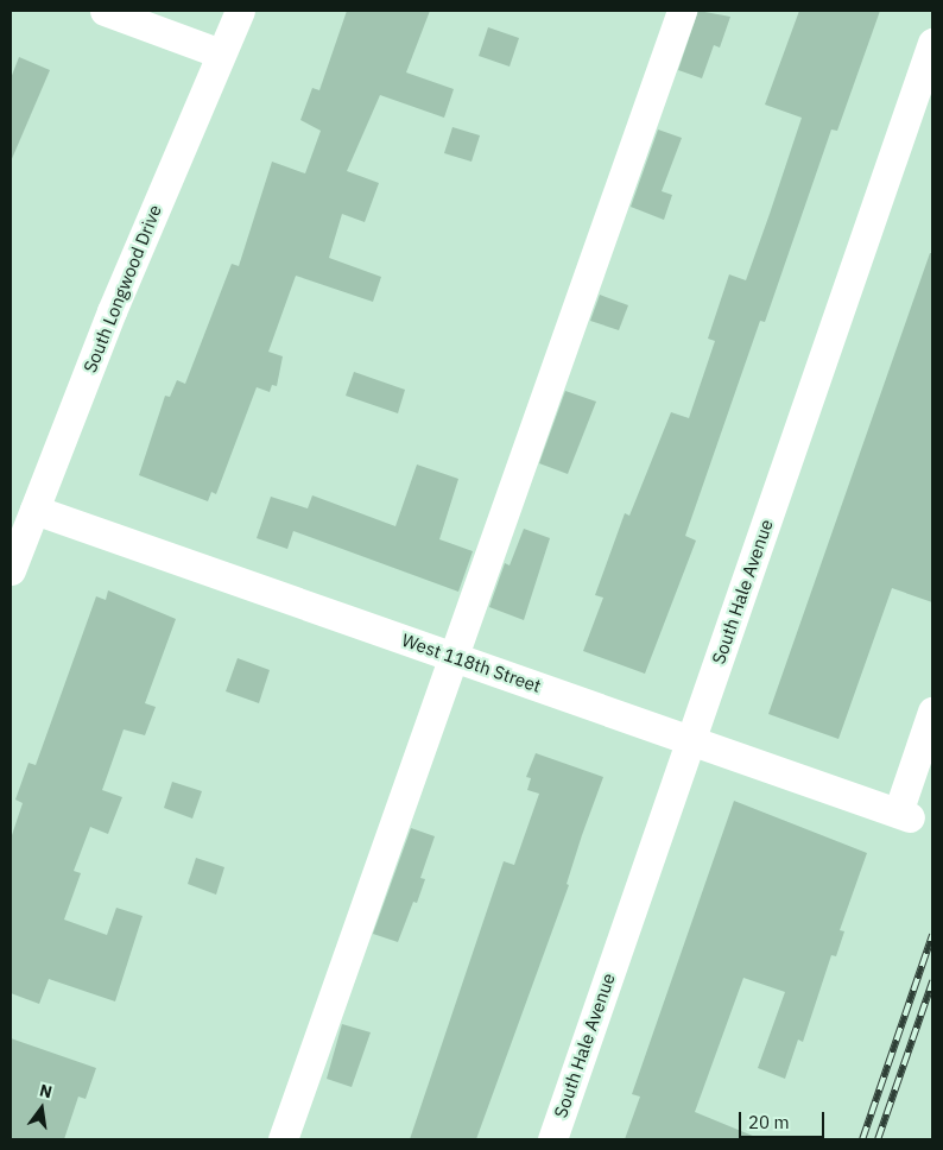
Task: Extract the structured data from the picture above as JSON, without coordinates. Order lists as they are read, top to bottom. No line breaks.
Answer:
{"streets":{"street":["South Longwood Drive","South Hale Avenue","West 118th Street"]},"crossings":[["South Longwood Drive","West 118th Street"],["South Hale Avenue","West 118th Street"]],"scale_bar":"20 m","north":"top"}
